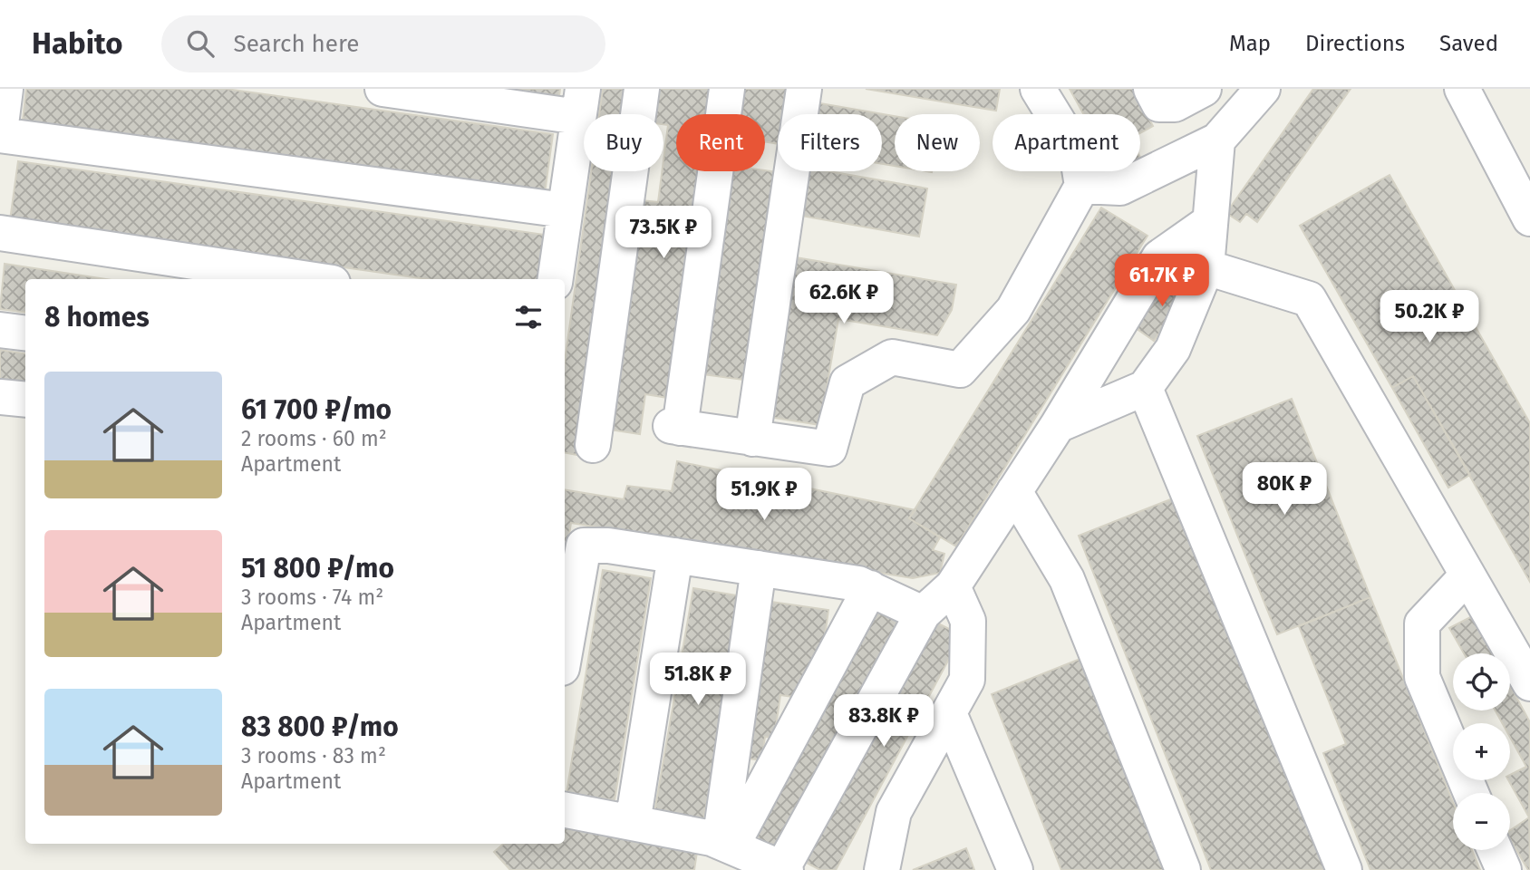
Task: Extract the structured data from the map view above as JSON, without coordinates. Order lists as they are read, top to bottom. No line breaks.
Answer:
{"page":{"header":"Habito","search":"Search here","nav":["Map","Directions","Saved"],"chip":["Buy","Rent","Filters","New","Apartment"],"price":["73.5K ₽","61.7K ₽","62.6K ₽","50.2K ₽","80K ₽","51.9K ₽","51.8K ₽","83.8K ₽"],"heading":"8 homes","list":[{"name":"61 700 ₽/mo","note":"2 rooms · 60 m² · Apartment"},{"name":"51 800 ₽/mo","note":"3 rooms · 74 m² · Apartment"},{"name":"83 800 ₽/mo","note":"3 rooms · 83 m² · Apartment"}],"map_buttons":["+","−"]}}
